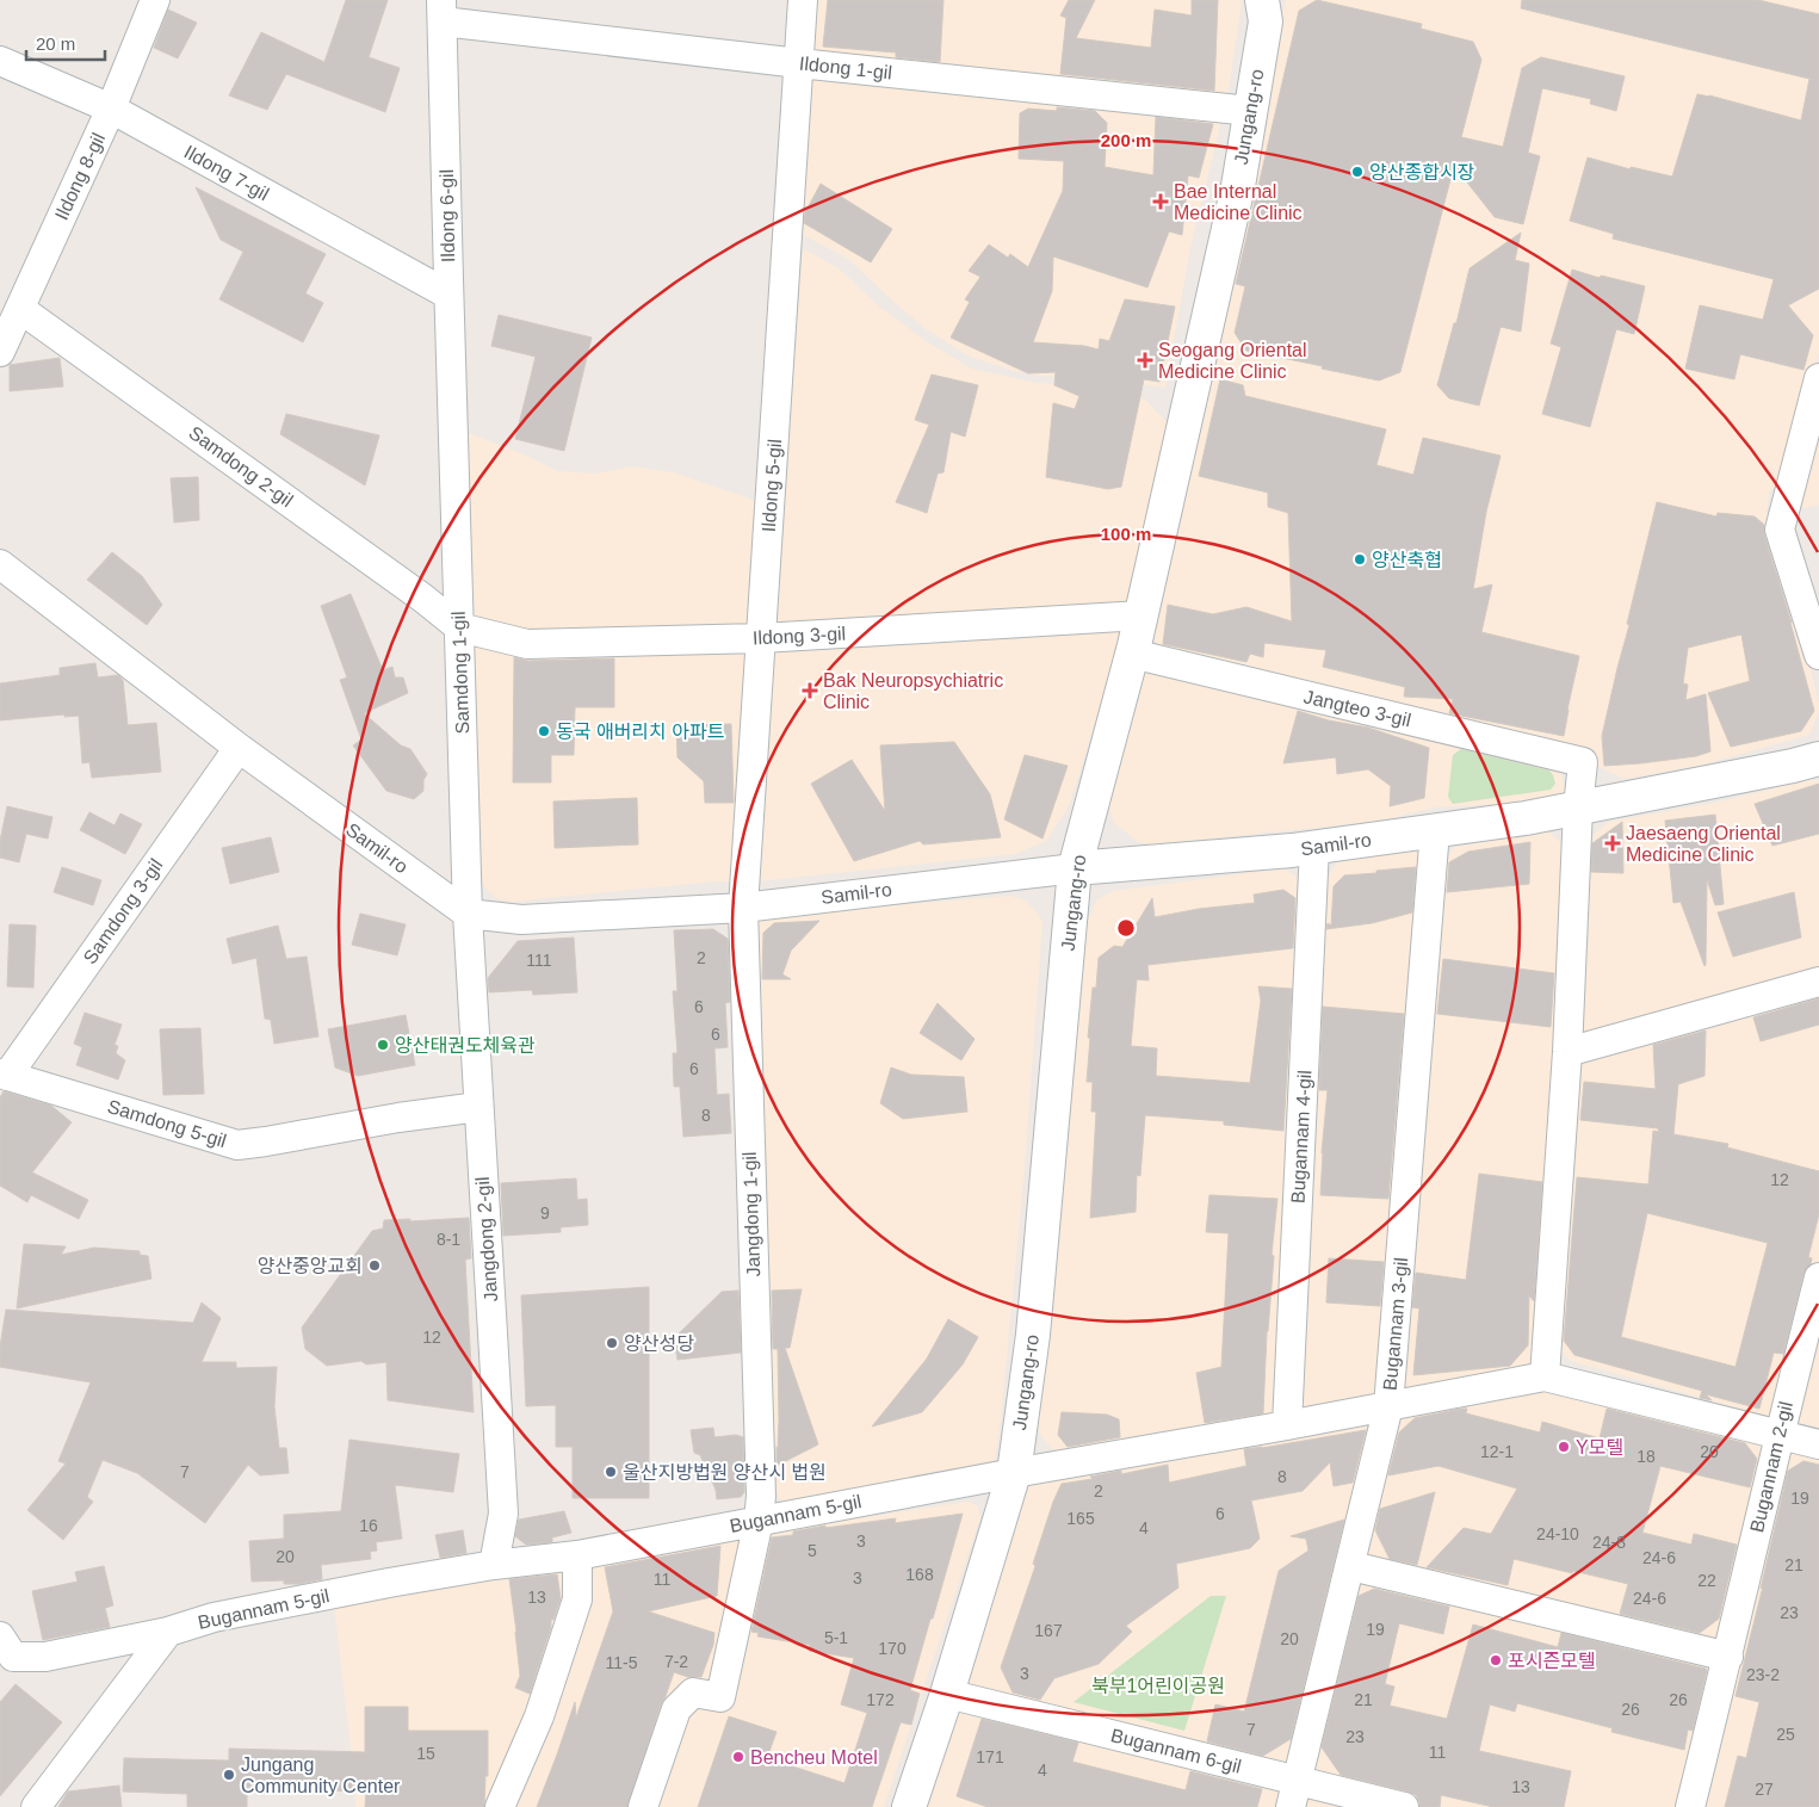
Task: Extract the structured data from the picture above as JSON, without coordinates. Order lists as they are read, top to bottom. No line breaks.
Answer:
{"streets":{"main road":["Jungang-ro","Samil-ro"],"street":["Ildong 1-gil","Ildong 7-gil","Ildong 8-gil","Ildong 6-gil","Samdong 2-gil","Ildong 5-gil","Ildong 3-gil","Samdong 1-gil","Jangteo 3-gil","Samdong 3-gil","Samdong 5-gil","Bugannam 4-gil","Jangdong 1-gil","Jangdong 2-gil","Bugannam 3-gil","Bugannam 2-gil","Bugannam 5-gil","Bugannam 6-gil"]},"crossings":[["Ildong 1-gil","Jungang-ro"],["Ildong 1-gil","Ildong 6-gil"],["Ildong 1-gil","Ildong 5-gil"],["Jungang-ro","Ildong 3-gil"],["Jungang-ro","Jangteo 3-gil"],["Jungang-ro","Samil-ro"],["Jungang-ro","Bugannam 5-gil"],["Jungang-ro","Bugannam 6-gil"],["Ildong 7-gil","Ildong 8-gil"],["Ildong 7-gil","Ildong 6-gil"],["Ildong 8-gil","Samdong 2-gil"],["Ildong 6-gil","Samdong 1-gil"],["Samdong 2-gil","Ildong 3-gil"],["Samdong 2-gil","Samdong 1-gil"],["Ildong 5-gil","Ildong 3-gil"],["Ildong 5-gil","Samil-ro"],["Ildong 5-gil","Jangdong 1-gil"],["Ildong 3-gil","Samdong 1-gil"],["Samdong 1-gil","Samil-ro"],["Samdong 1-gil","Jangdong 2-gil"],["Jangteo 3-gil","Samil-ro"],["Samil-ro","Samdong 3-gil"],["Samil-ro","Bugannam 4-gil"],["Samil-ro","Jangdong 1-gil"],["Samil-ro","Jangdong 2-gil"],["Samil-ro","Bugannam 3-gil"],["Samdong 3-gil","Samdong 5-gil"],["Samdong 5-gil","Jangdong 2-gil"],["Jangdong 1-gil","Bugannam 5-gil"],["Jangdong 2-gil","Bugannam 5-gil"],["Bugannam 3-gil","Bugannam 6-gil"]],"parks":["북부1어린이공원"],"places":{"other":["양산종합시장","양산축협","동국 애버리치 아파트","양산태권도체육관","양산중앙교회","양산성당","Y모텔","울산지방법원 양산시 법원","포시즌모텔","Bencheu Motel","Jungang Community Center"],"health":["Bae Internal Medicine Clinic","Seogang Oriental Medicine Clinic","Bak Neuropsychiatric Clinic","Jaesaeng Oriental Medicine Clinic"]},"house_numbers":["2","111","6","6","6","8","12","9","8-1","12","12-1","20","18","7","8","2","19","6","165","16","4","24-10","3","24-8","5","20","24-6","21","168","3","11","22","13","24-6","23","19","167","5-1","20","170","7-2","11-5","3","23-2","172","21","26","26","7","25","23","11","15","171","4","13","27"],"scale_bar":"20 m","rings":["200 m","100 m"]}
